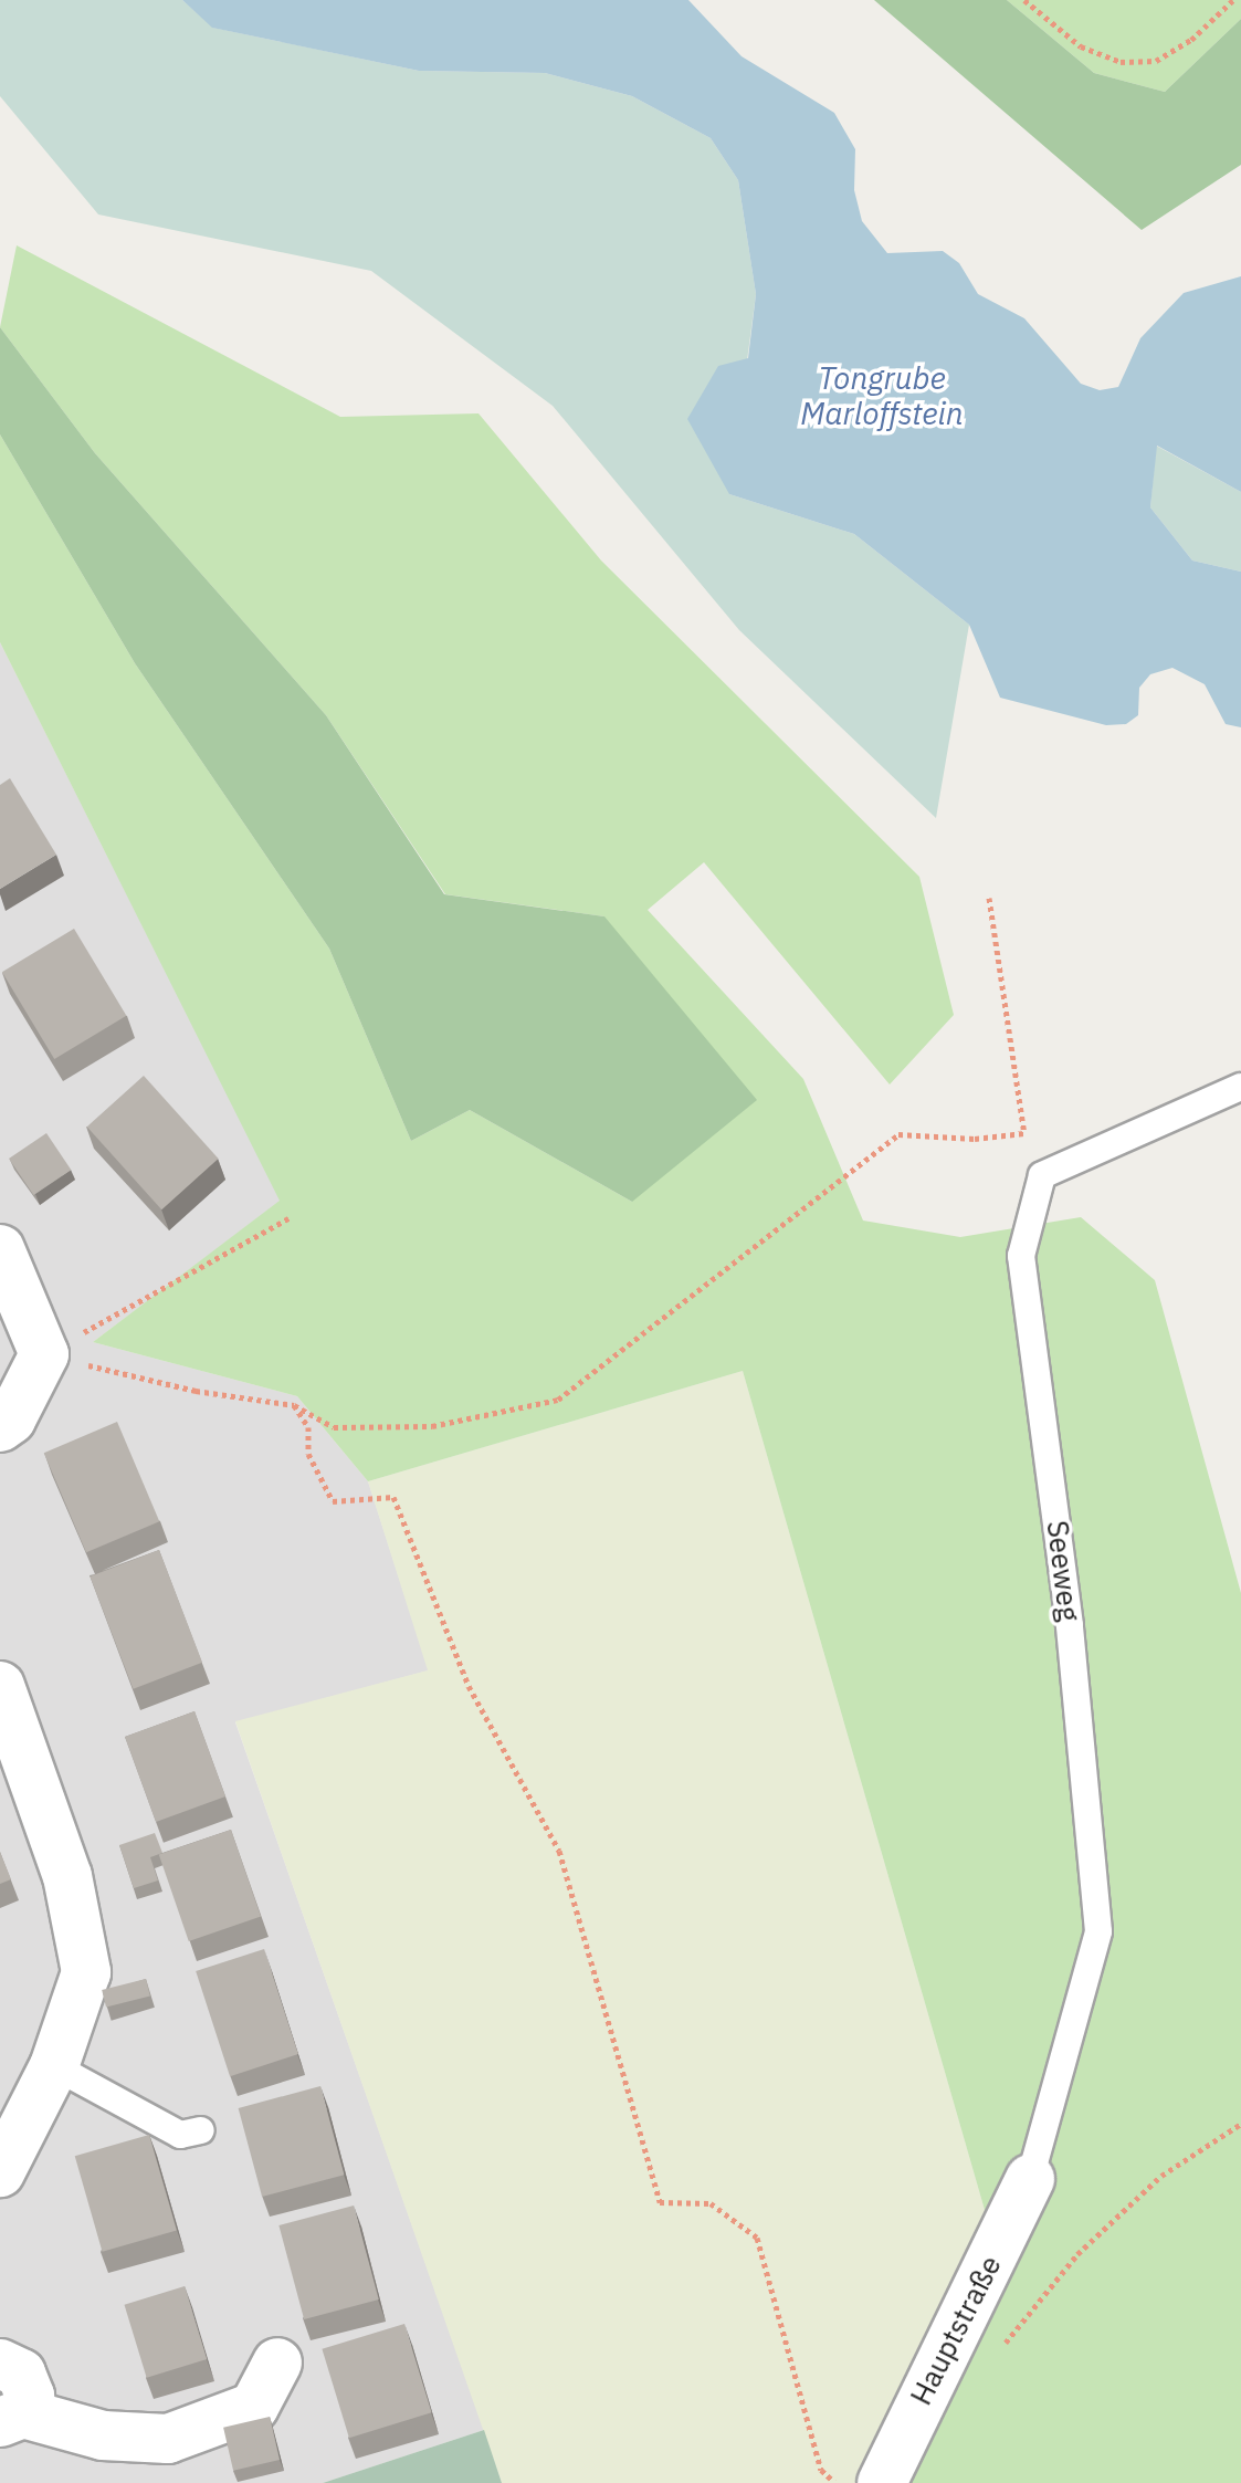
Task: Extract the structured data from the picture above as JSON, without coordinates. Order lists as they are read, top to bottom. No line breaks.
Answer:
{"streets":{"street":["Hauptstraße"],"lane":["Seeweg"]},"crossings":[["Seeweg","Hauptstraße"]],"water":["Tongrube Marloffstein"]}
